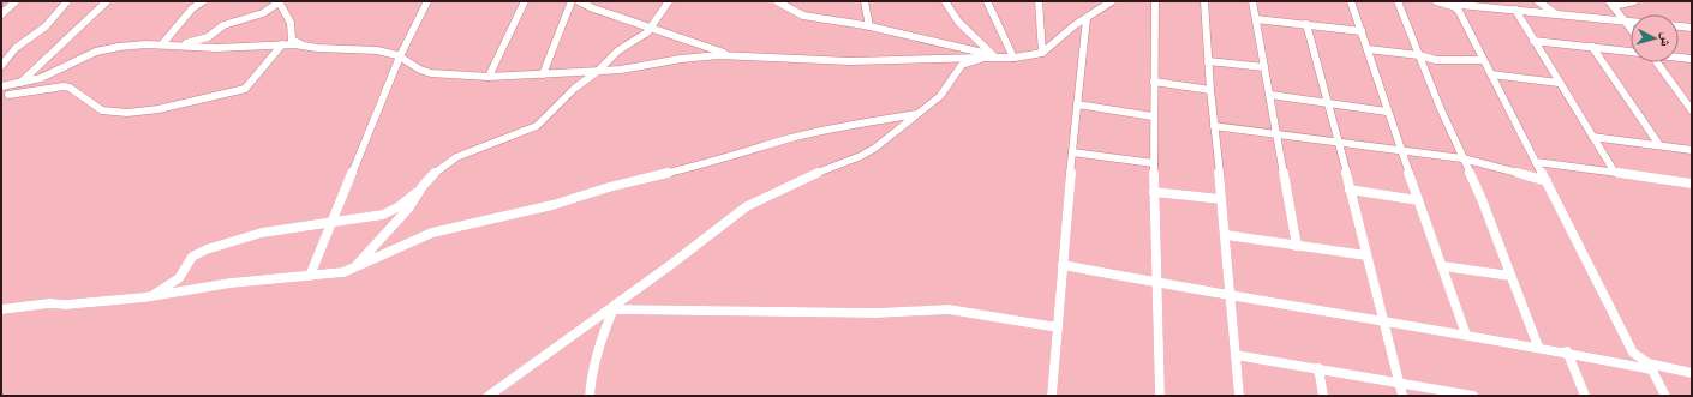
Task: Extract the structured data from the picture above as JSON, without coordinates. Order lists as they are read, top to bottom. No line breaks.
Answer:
{"north":"right"}
